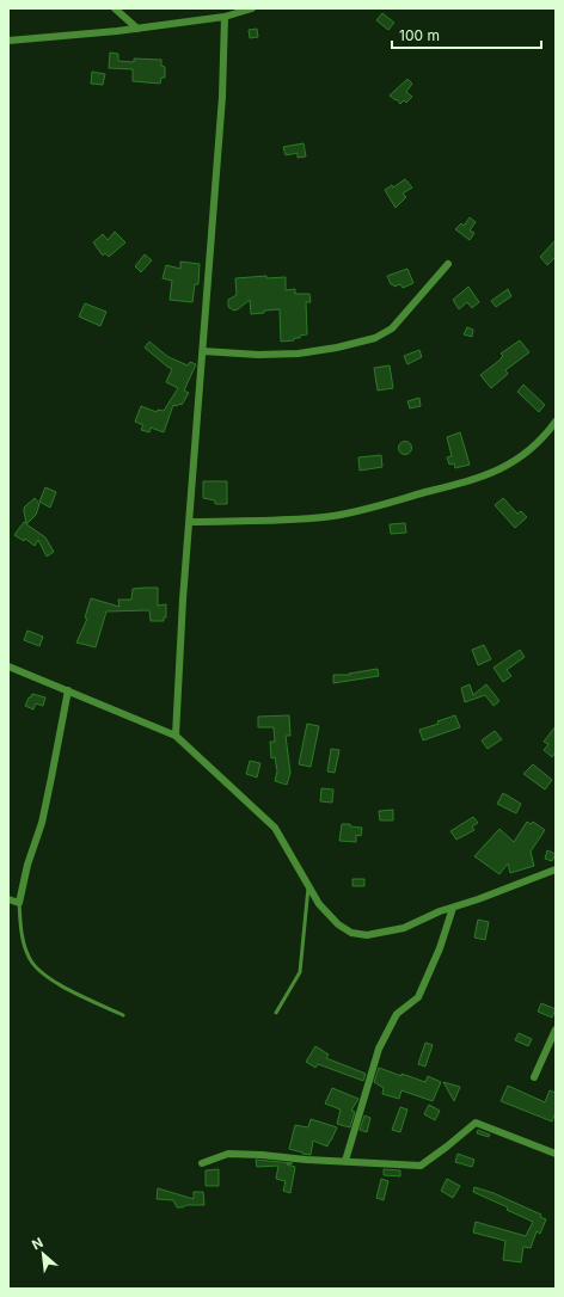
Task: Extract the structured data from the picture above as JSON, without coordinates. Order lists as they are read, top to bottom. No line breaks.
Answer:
{"scale_bar":"100 m","north":"top left"}
